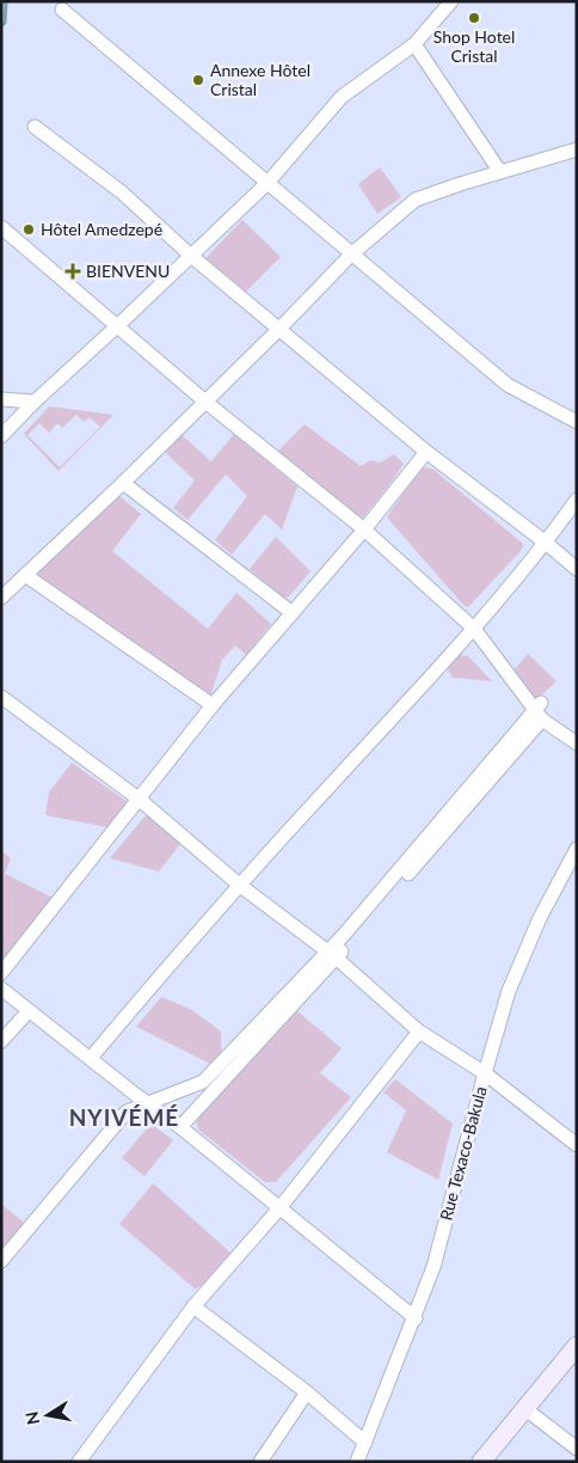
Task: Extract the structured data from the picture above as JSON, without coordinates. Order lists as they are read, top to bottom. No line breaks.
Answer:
{"streets":{"street":["Rue Texaco-Bakula"]},"districts":["NYIVÉMÉ"],"places":{"other":["Shop Hotel Cristal","Annexe Hôtel Cristal","Hôtel Amedzepé"],"health":["BIENVENU"]},"north":"left"}
